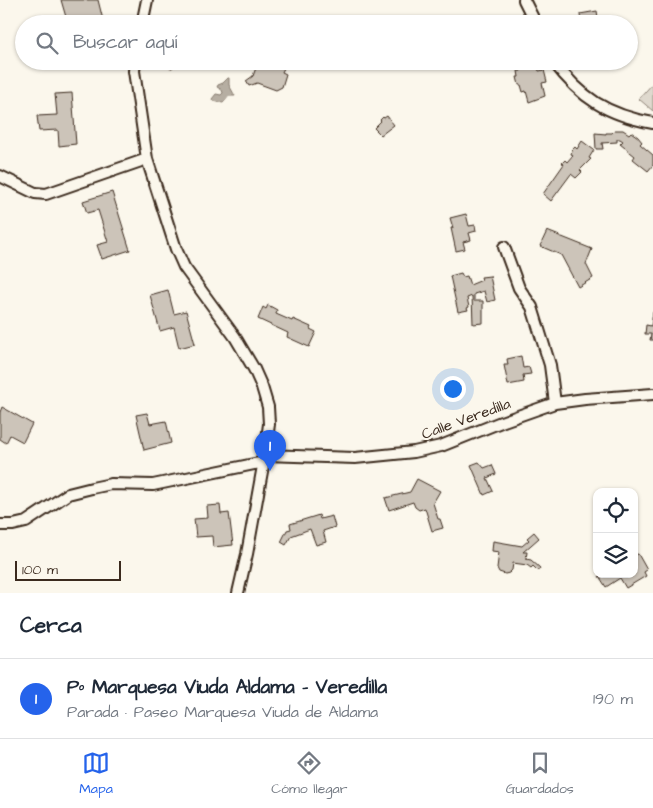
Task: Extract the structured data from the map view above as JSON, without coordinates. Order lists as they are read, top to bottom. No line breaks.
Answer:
{"streets":{"street":["Calle Veredilla"]},"scale_bar":"100 m","page":{"search":"Buscar aquí","pins":"1","scale":"100 m","heading":"Cerca","list":[{"mark":"1","name":"Pº Marquesa Viuda Aldama - Veredilla","note":"Parada · Paseo Marquesa Viuda de Aldama","value":"190 m"}],"nav":["Mapa","Cómo llegar","Guardados"]}}
